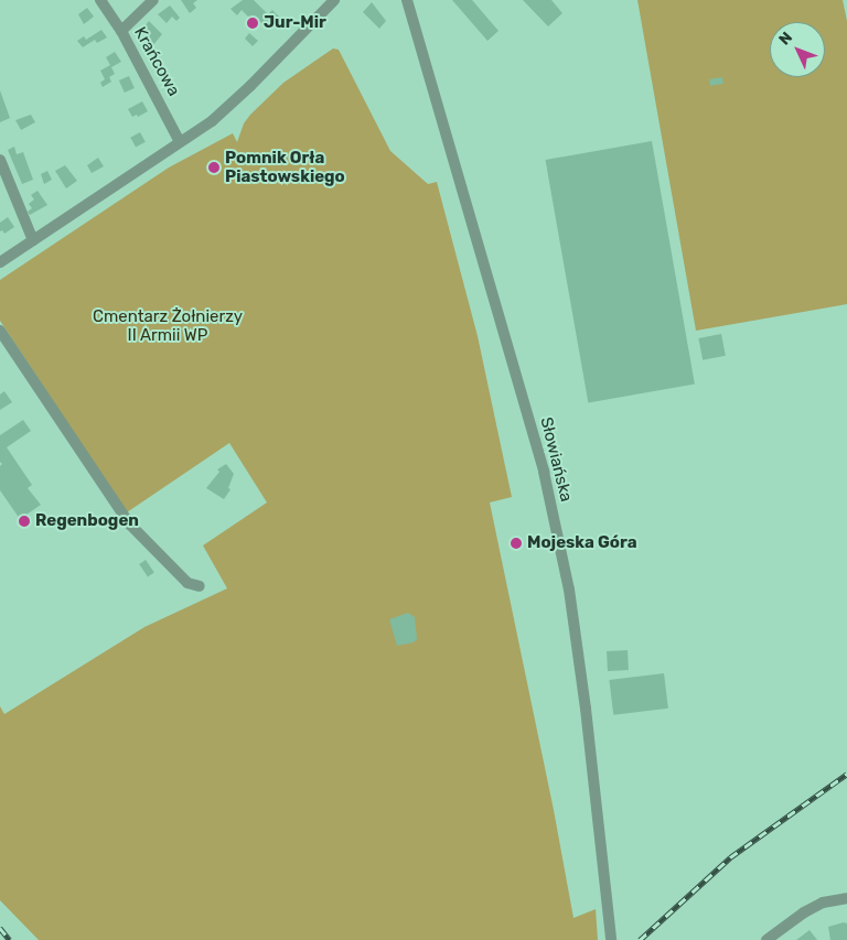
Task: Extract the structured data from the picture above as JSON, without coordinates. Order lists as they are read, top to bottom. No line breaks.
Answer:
{"streets":{"street":["Krańcowa","Słowiańska"]},"parks":["Cmentarz Żołnierzy II Armii WP"],"places":["Jur-Mir","Pomnik Orła Piastowskiego","Regenbogen","Mojeska Góra"],"north":"top left"}
